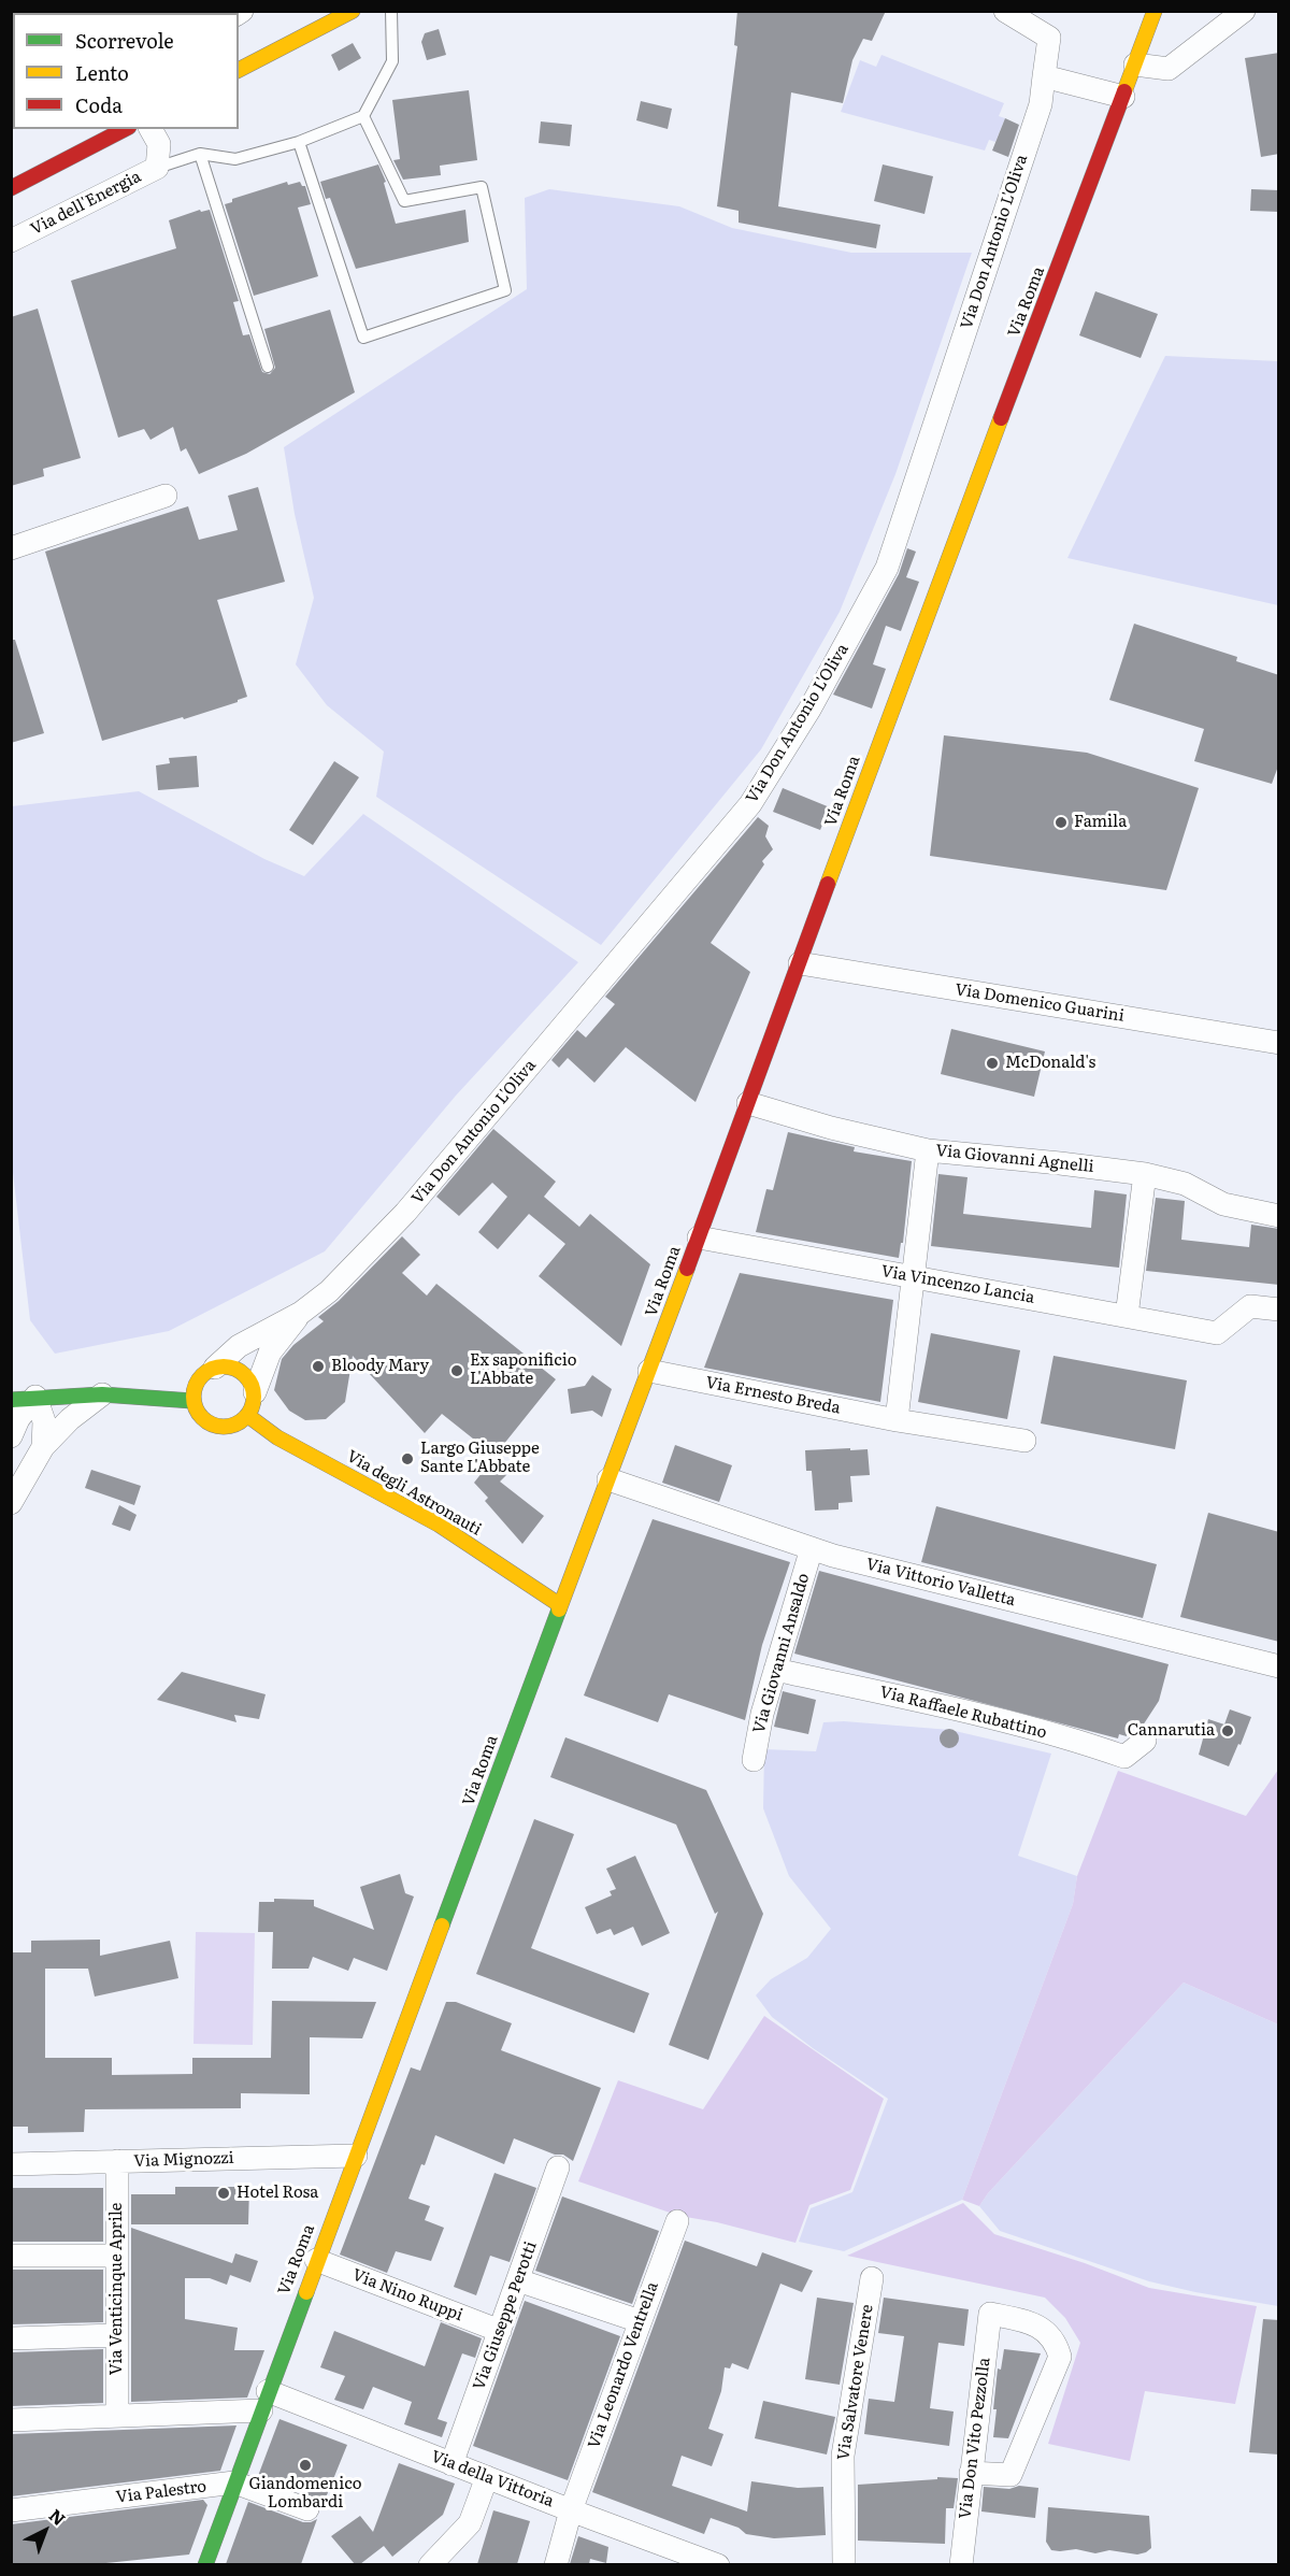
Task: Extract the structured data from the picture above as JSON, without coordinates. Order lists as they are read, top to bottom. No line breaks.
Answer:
{"streets":{"street":["Via dell'Energia","Via Don Antonio L'Oliva","Via Roma","Via Domenico Guarini","Via Giovanni Agnelli","Via Vincenzo Lancia","Via Ernesto Breda","Via degli Astronauti","Via Vittorio Valletta","Via Giovanni Ansaldo","Via Raffaele Rubattino","Via Mignozzi","Via Venticinque Aprile","Via Nino Ruppi","Via Giuseppe Perotti","Via Leonardo Ventrella","Via Salvatore Venere","Via Don Vito Pezzolla","Via della Vittoria","Via Palestro"]},"crossings":[["Via Don Antonio L'Oliva","Via degli Astronauti"],["Via Roma","Via Domenico Guarini"],["Via Roma","Via Giovanni Agnelli"],["Via Roma","Via Vincenzo Lancia"],["Via Roma","Via Ernesto Breda"],["Via Roma","Via degli Astronauti"],["Via Roma","Via Vittorio Valletta"],["Via Roma","Via Mignozzi"],["Via Roma","Via Nino Ruppi"],["Via Roma","Via della Vittoria"],["Via Roma","Via Palestro"],["Via Vittorio Valletta","Via Giovanni Ansaldo"],["Via Giovanni Ansaldo","Via Raffaele Rubattino"],["Via Mignozzi","Via Venticinque Aprile"],["Via Venticinque Aprile","Via della Vittoria"],["Via Nino Ruppi","Via Giuseppe Perotti"],["Via Giuseppe Perotti","Via della Vittoria"],["Via Leonardo Ventrella","Via della Vittoria"]],"places":["Famila","McDonald's","Bloody Mary","Ex saponificio L'Abbate","Largo Giuseppe Sante L'Abbate","Cannarutia","Hotel Rosa","Giandomenico Lombardi"],"legend":["Scorrevole","Lento","Coda"],"north":"top right"}
